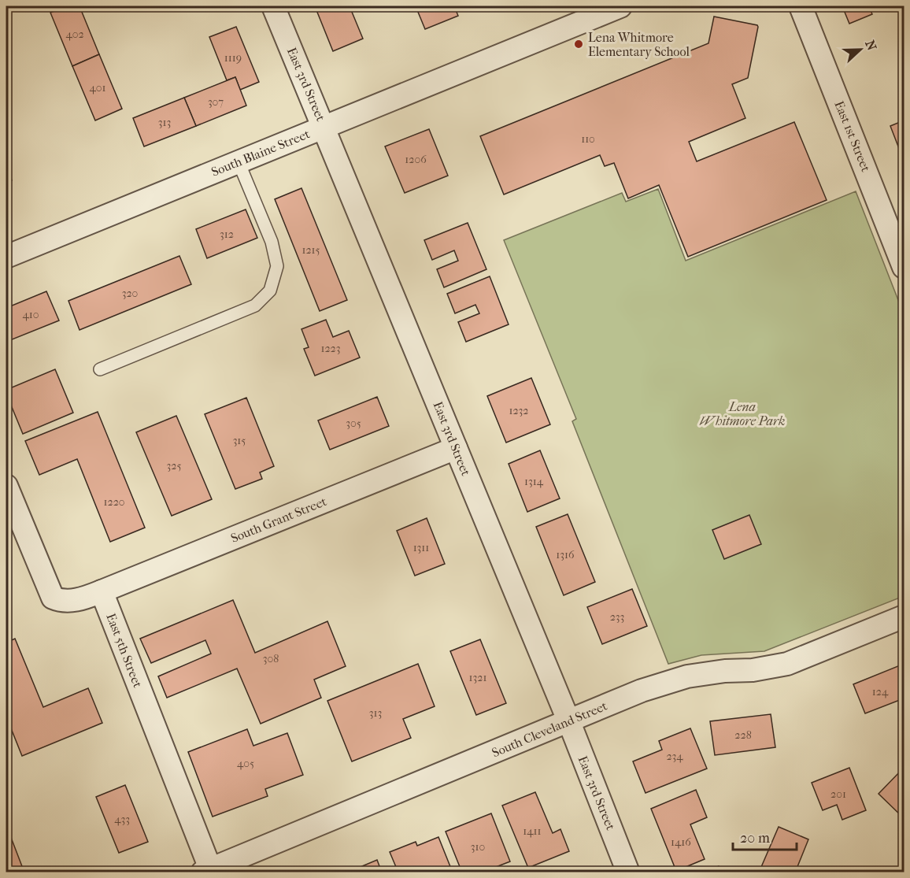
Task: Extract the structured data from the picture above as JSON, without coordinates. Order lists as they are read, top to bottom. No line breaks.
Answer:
{"streets":{"street":["East 3rd Street","East 1st Street","South Blaine Street","South Grant Street","East 5th Street","South Cleveland Street"]},"crossings":[["East 3rd Street","South Blaine Street"],["East 3rd Street","South Grant Street"],["East 3rd Street","South Cleveland Street"],["South Grant Street","East 5th Street"],["East 5th Street","South Cleveland Street"]],"parks":["Lena Whitmore Park"],"places":["Lena Whitmore Elementary School"],"house_numbers":["402","1119","401","307","313","110","1206","312","1215","320","410","1223","1232","305","315","325","1314","1220","1311","1316","233","308","1321","124","313","228","234","405","201","433","1411","1416","310"],"scale_bar":"20 m","north":"right"}
